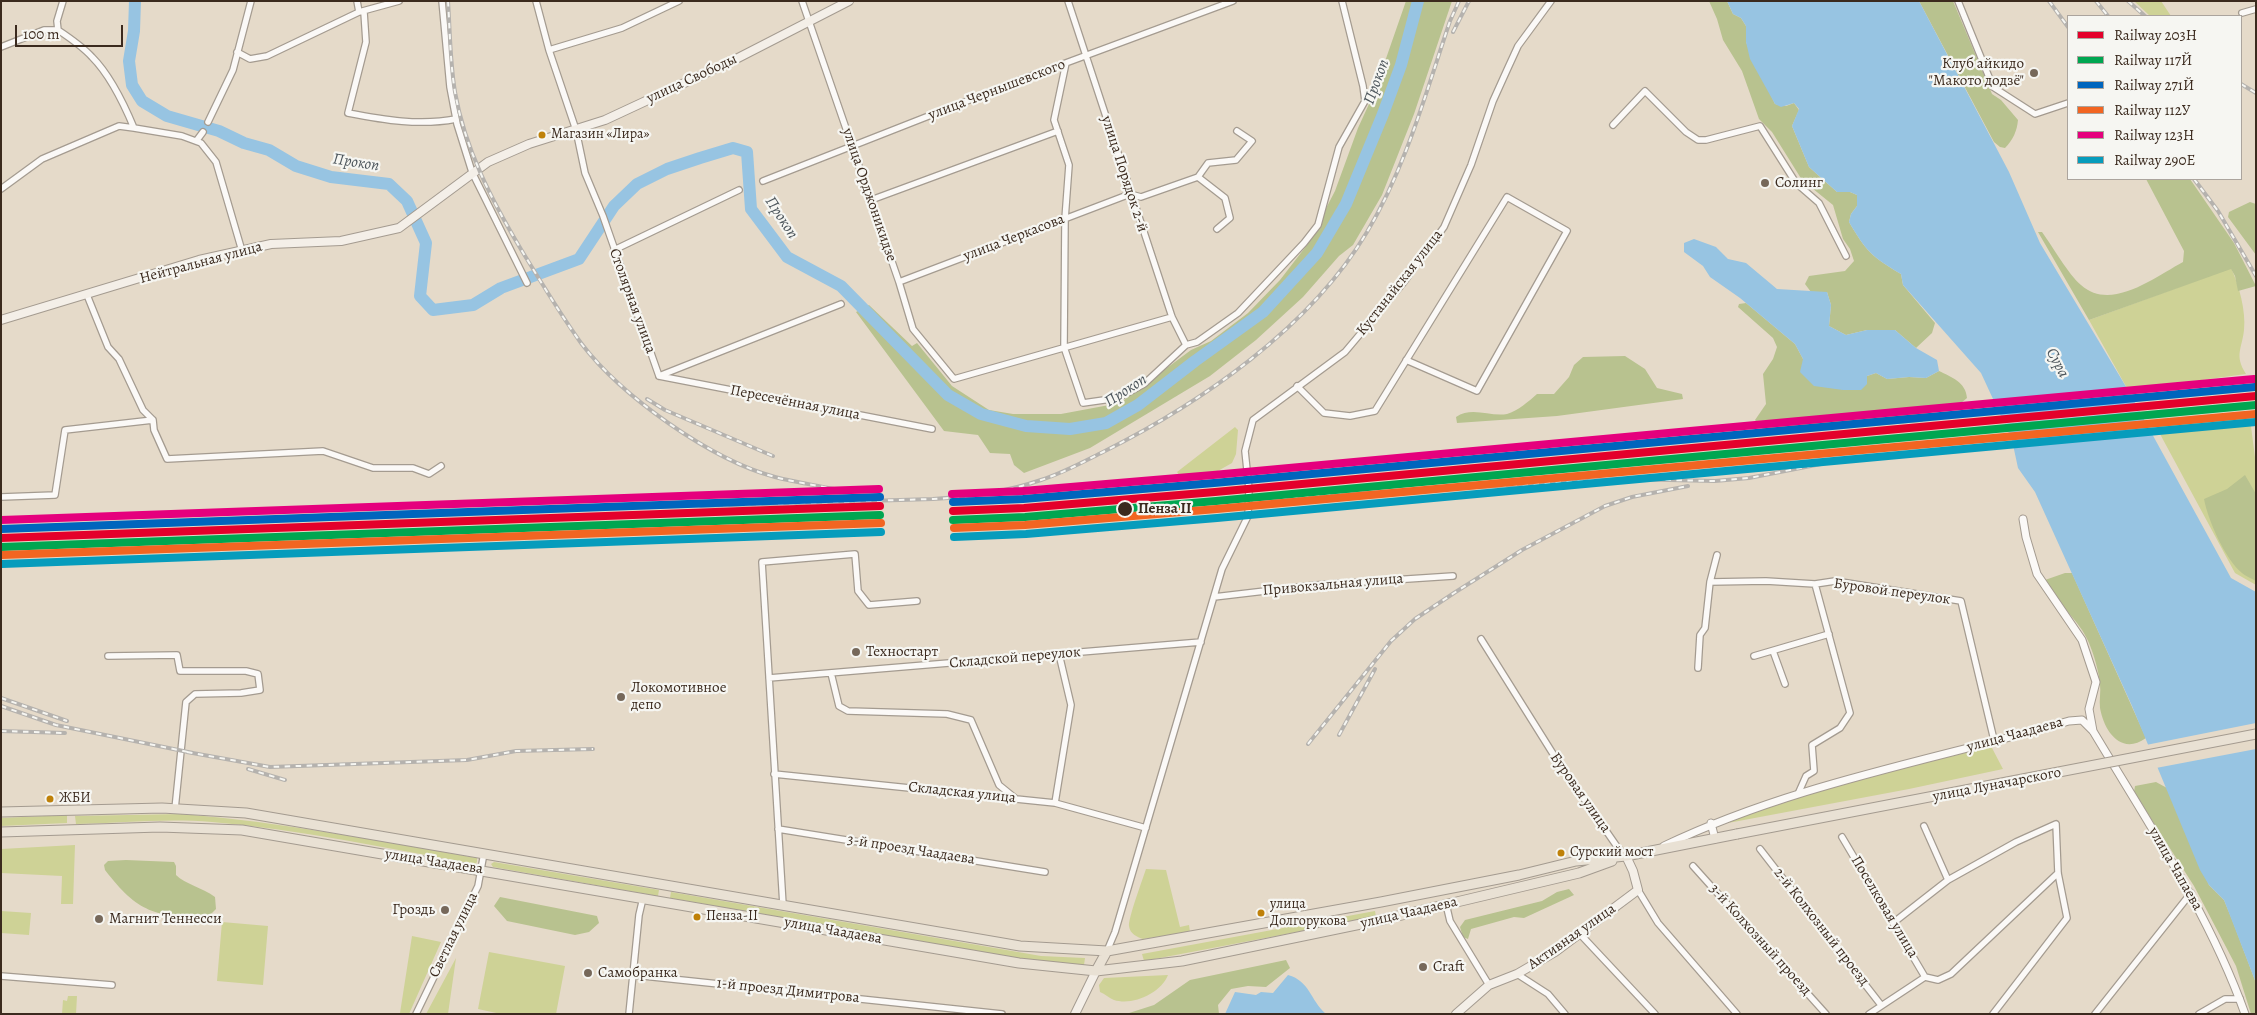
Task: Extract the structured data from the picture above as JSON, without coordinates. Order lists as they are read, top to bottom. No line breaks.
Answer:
{"streets":{"main road":["улица Свободы","Нейтральная улица","улица Чаадаева","улица Луначарского","Буровая улица","Активная улица"],"street":["улица Чернышевского","улица Порядок 2-й","улица Орджоникидзе","улица Черкасова","Кустанайская улица","Столярная улица","Пересечённая улица","Привокзальная улица","Буровой переулок","Складской переулок","Складская улица","3-й проезд Чаадаева","улица Чапаева","Поселковая улица","2-й Колхозный проезд","Светлая улица","3-й Колхозный проезд","1-й проезд Димитрова"]},"crossings":[["улица Свободы","улица Орджоникидзе"],["улица Свободы","Нейтральная улица"],["улица Свободы","Столярная улица"],["улица Чернышевского","улица Порядок 2-й"],["улица Чернышевского","улица Орджоникидзе"],["улица Порядок 2-й","улица Черкасова"],["улица Орджоникидзе","улица Черкасова"],["Кустанайская улица","Привокзальная улица"],["Столярная улица","Пересечённая улица"],["Буровой переулок","улица Чаадаева"],["улица Чаадаева","улица Луначарского"],["улица Чаадаева","Буровая улица"],["улица Чаадаева","улица Чапаева"],["улица Чаадаева","Светлая улица"],["Буровая улица","Активная улица"]],"water":["Прокоп","Сура"],"places":["Клуб айкидо \"Макото додзё\"","Магазин «Лира»","Солинг","Пенза II","Техностарт","Локомотивное депо","ЖБИ","Сурский мост","Гроздь","улица Долгорукова","Пенза-II","Магнит Теннесси","Craft","Самобранка"],"lines":["rail line 123Н","rail line 271Й","rail line 203Н","rail line 117Й","rail line 112У","rail line 290Е"],"legend":["Railway 203Н","Railway 117Й","Railway 271Й","Railway 112У","Railway 123Н","Railway 290Е"],"scale_bar":"100 m"}
